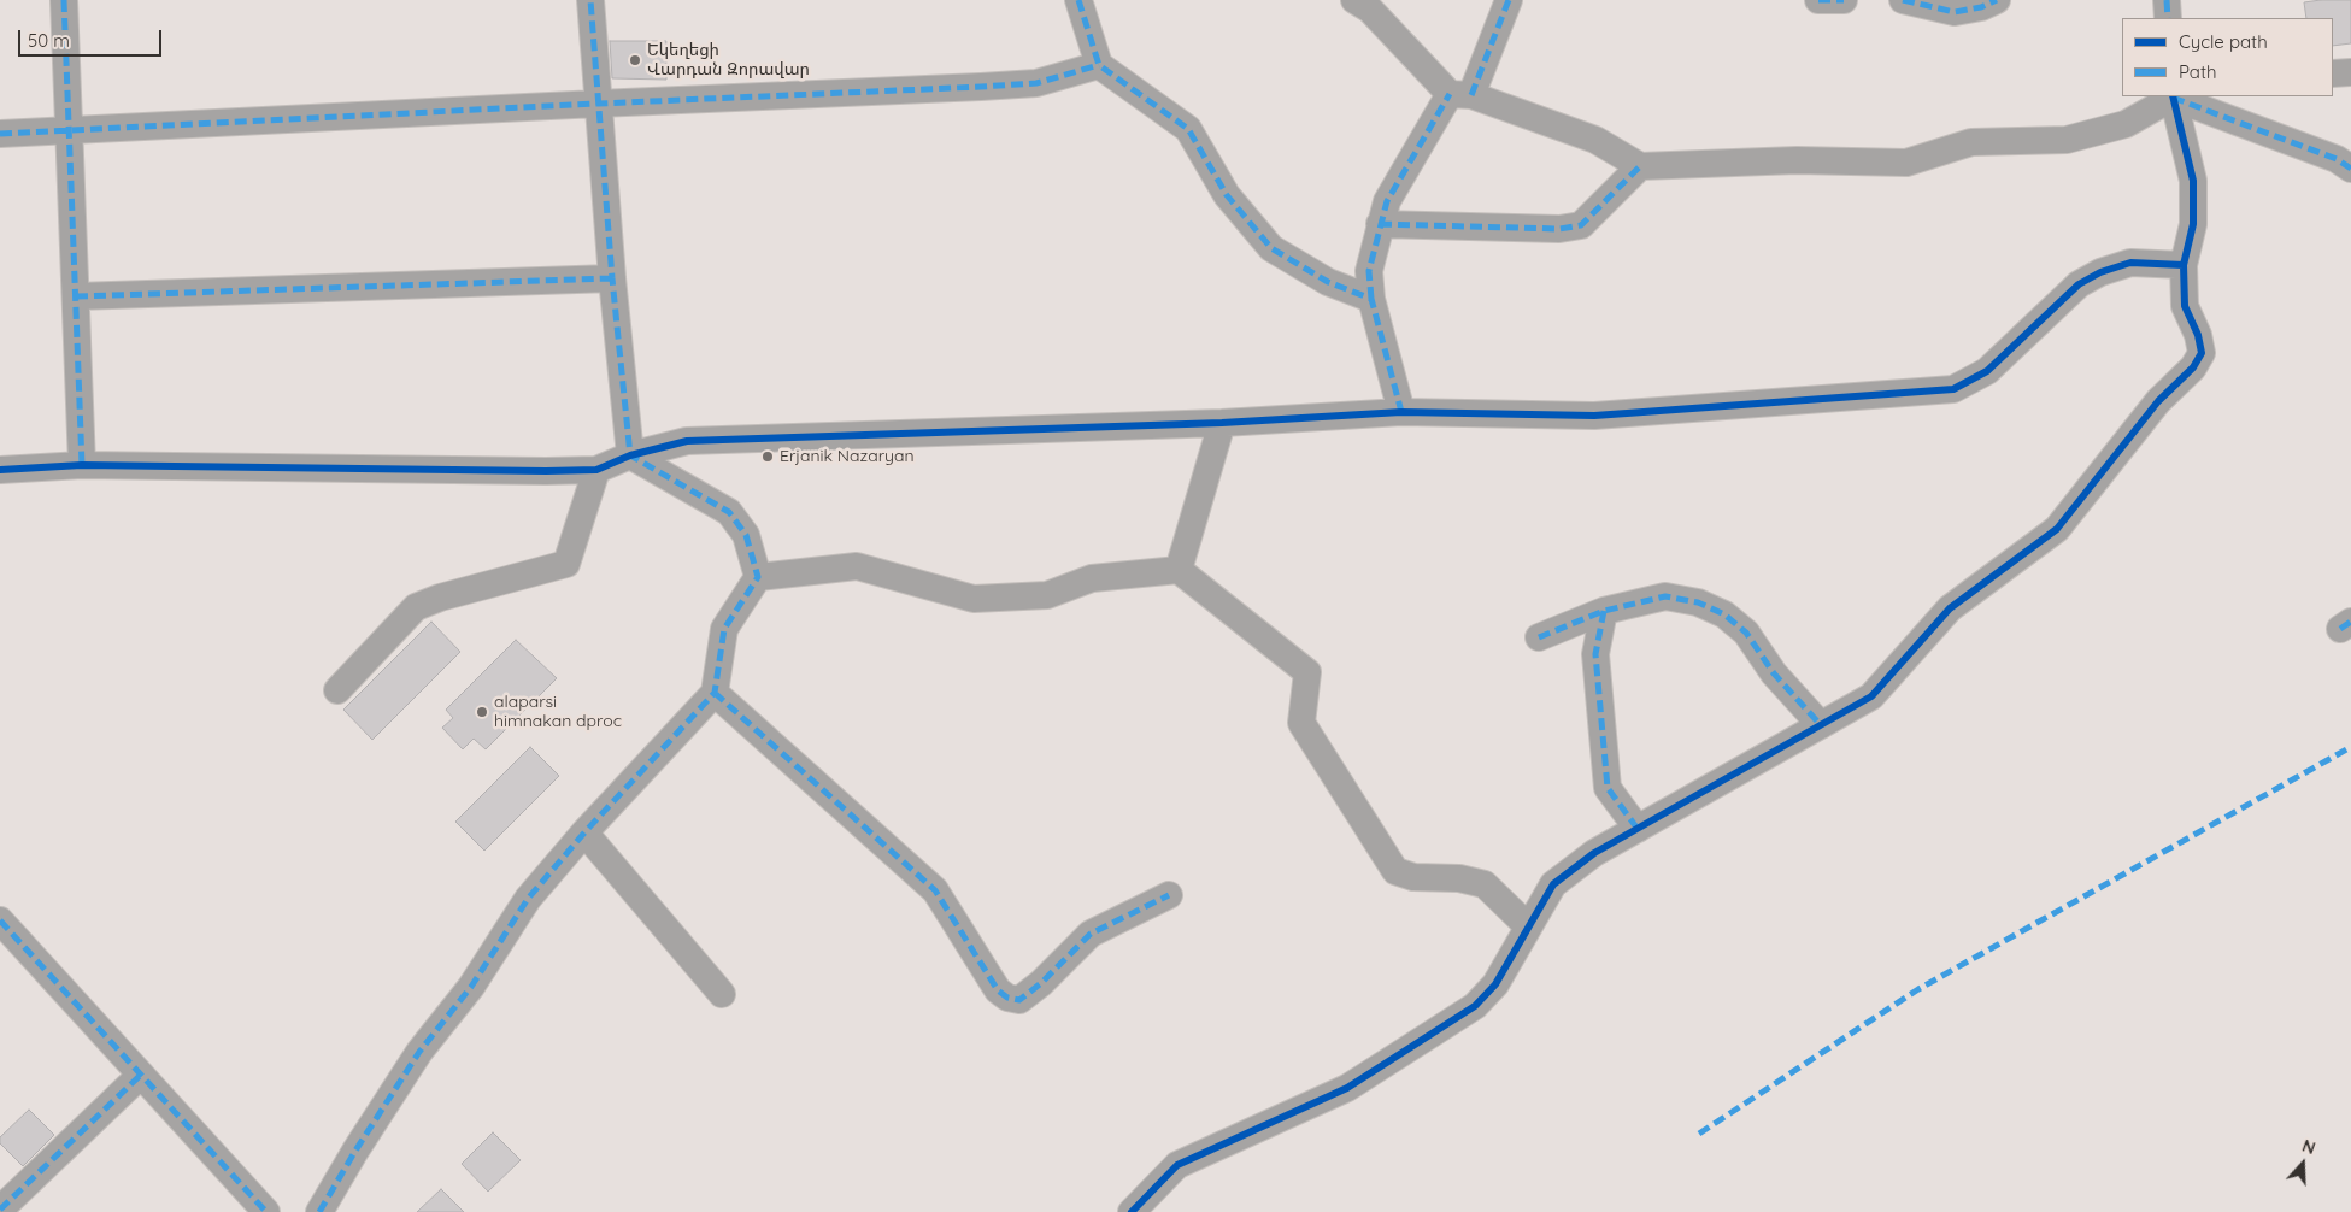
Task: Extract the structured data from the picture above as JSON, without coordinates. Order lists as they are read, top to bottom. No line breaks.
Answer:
{"places":["Եկեղեցի Վարդան Զորավար","Erjanik Nazaryan","alaparsi himnakan dproc"],"legend":["Cycle path","Path"],"scale_bar":"50 m","north":"top"}
